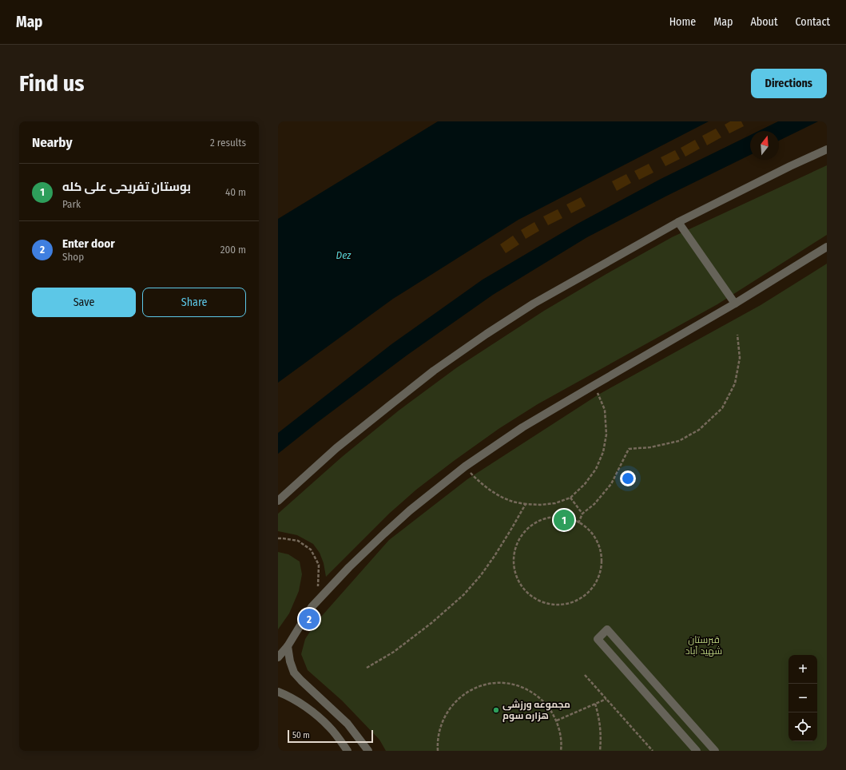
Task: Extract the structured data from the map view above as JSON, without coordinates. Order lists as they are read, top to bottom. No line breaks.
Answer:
{"water":["Dez"],"parks":["قبرستان شهید آباد"],"places":["مجموعه ورزشی هزاره سوم"],"scale_bar":"50 m","north":"top","page":{"header":"Map","nav":["Home","Map","About","Contact"],"buttons":["Directions",["Save","Share"]],"title":"Find us","heading":["Nearby","2 results"],"list":[{"mark":"1","name":"بوستان تفریحی علی کله","note":"Park","value":"40 m"},{"mark":"2","name":"Enter door","note":"Shop","value":"200 m"}],"pins":["1","2"],"map_buttons":["+","−"],"scale":"50 m"}}
